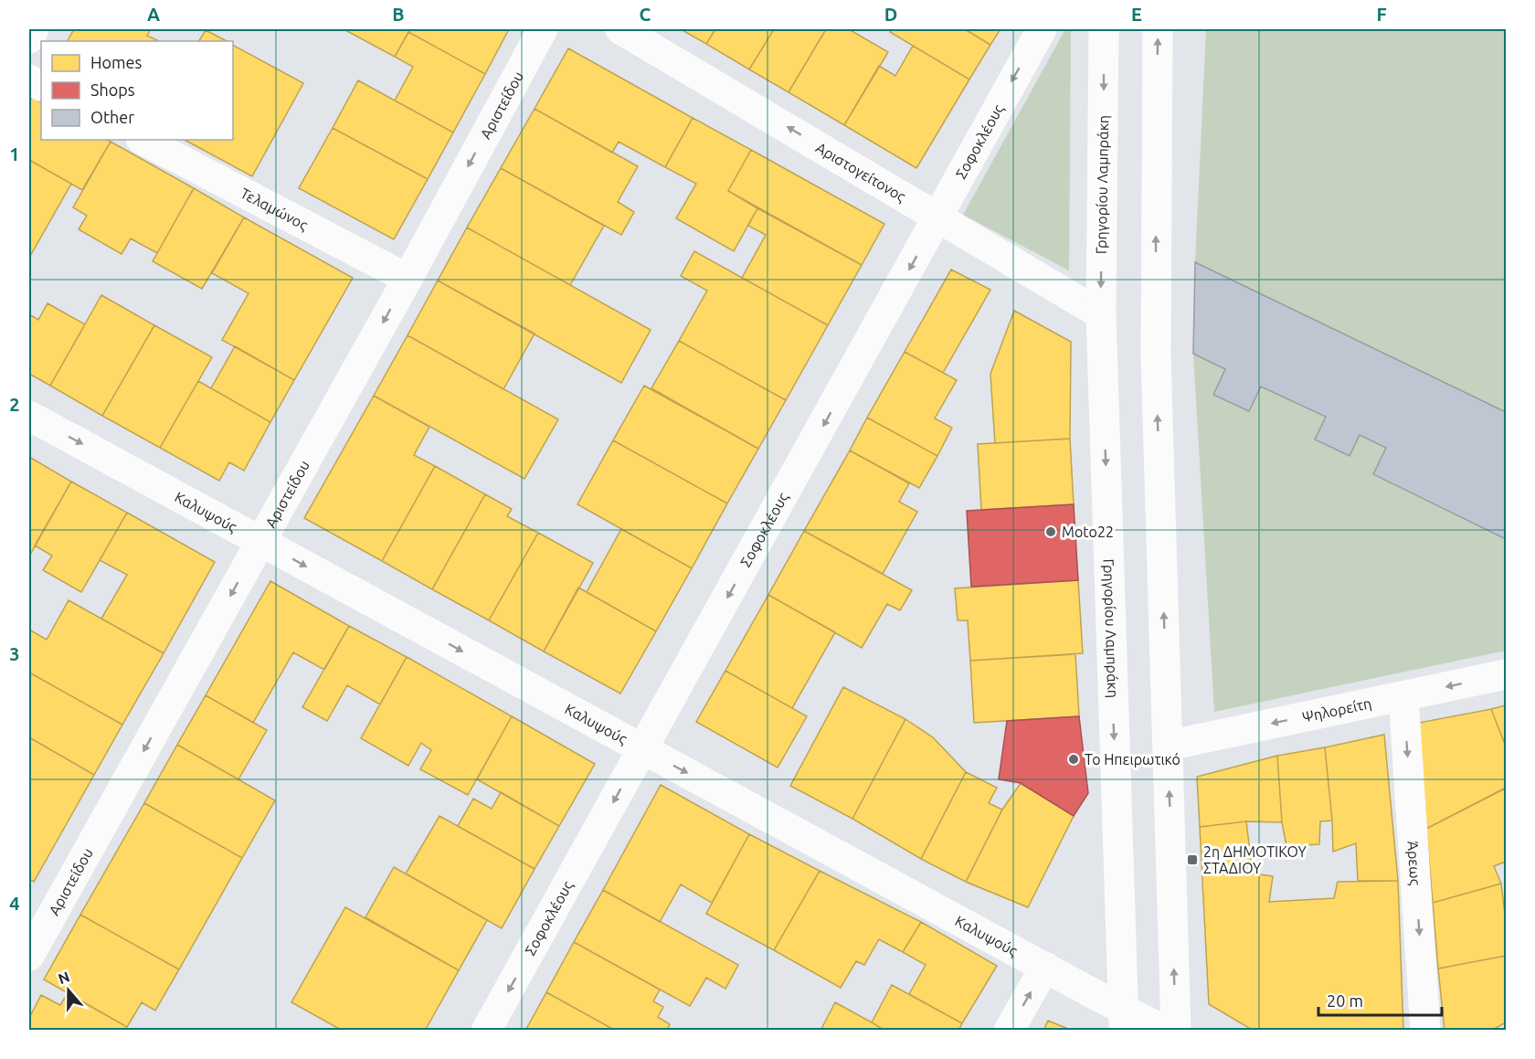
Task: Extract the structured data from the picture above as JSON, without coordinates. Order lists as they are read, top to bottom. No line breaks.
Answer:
{"streets":{"street":["Αριστείδου","Σοφοκλέους","Αριστογείτονος","Γρηγορίου Λαμπράκη","Τελαμώνος","Καλυψούς","Ψηλορείτη","Άρεως"]},"crossings":[["Αριστείδου","Τελαμώνος"],["Αριστείδου","Καλυψούς"],["Σοφοκλέους","Αριστογείτονος"],["Σοφοκλέους","Καλυψούς"],["Αριστογείτονος","Γρηγορίου Λαμπράκη"],["Γρηγορίου Λαμπράκη","Καλυψούς"],["Ψηλορείτη","Άρεως"]],"one_way":["Αριστείδου","Σοφοκλέους","Αριστογείτονος","Καλυψούς","Ψηλορείτη"],"places":{"other":["Moto22","Το Ηπειρωτικό"],"transit":["2η ΔΗΜΟΤΙΚΟΥ ΣΤΑΔΙΟΥ"]},"legend":["Homes","Shops","Other"],"scale_bar":"20 m","north":"top","grid":{"columns":["A","B","C","D","E","F"],"rows":["1","2","3","4"]}}
